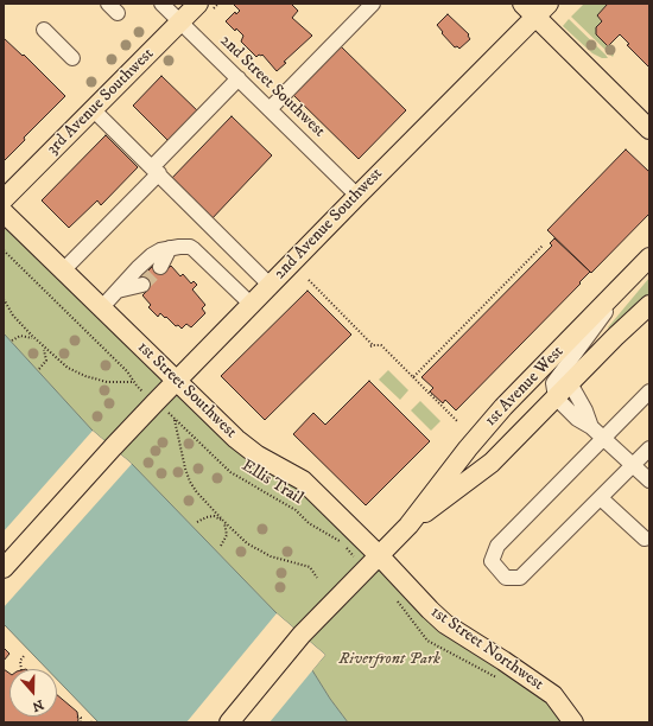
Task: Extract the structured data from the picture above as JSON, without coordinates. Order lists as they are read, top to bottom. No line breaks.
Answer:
{"streets":{"main road":["3rd Avenue Southwest","2nd Avenue Southwest","1st Avenue West","1st Street Southwest","1st Street Northwest"],"street":["2nd Street Southwest"],"path":["Ellis Trail"]},"crossings":[["2nd Street Southwest","3rd Avenue Southwest"],["2nd Street Southwest","2nd Avenue Southwest"],["2nd Avenue Southwest","1st Street Southwest"],["1st Avenue West","1st Street Southwest"],["1st Avenue West","1st Street Northwest"],["1st Street Southwest","1st Street Northwest"]],"parks":["Riverfront Park"],"north":"bottom"}
